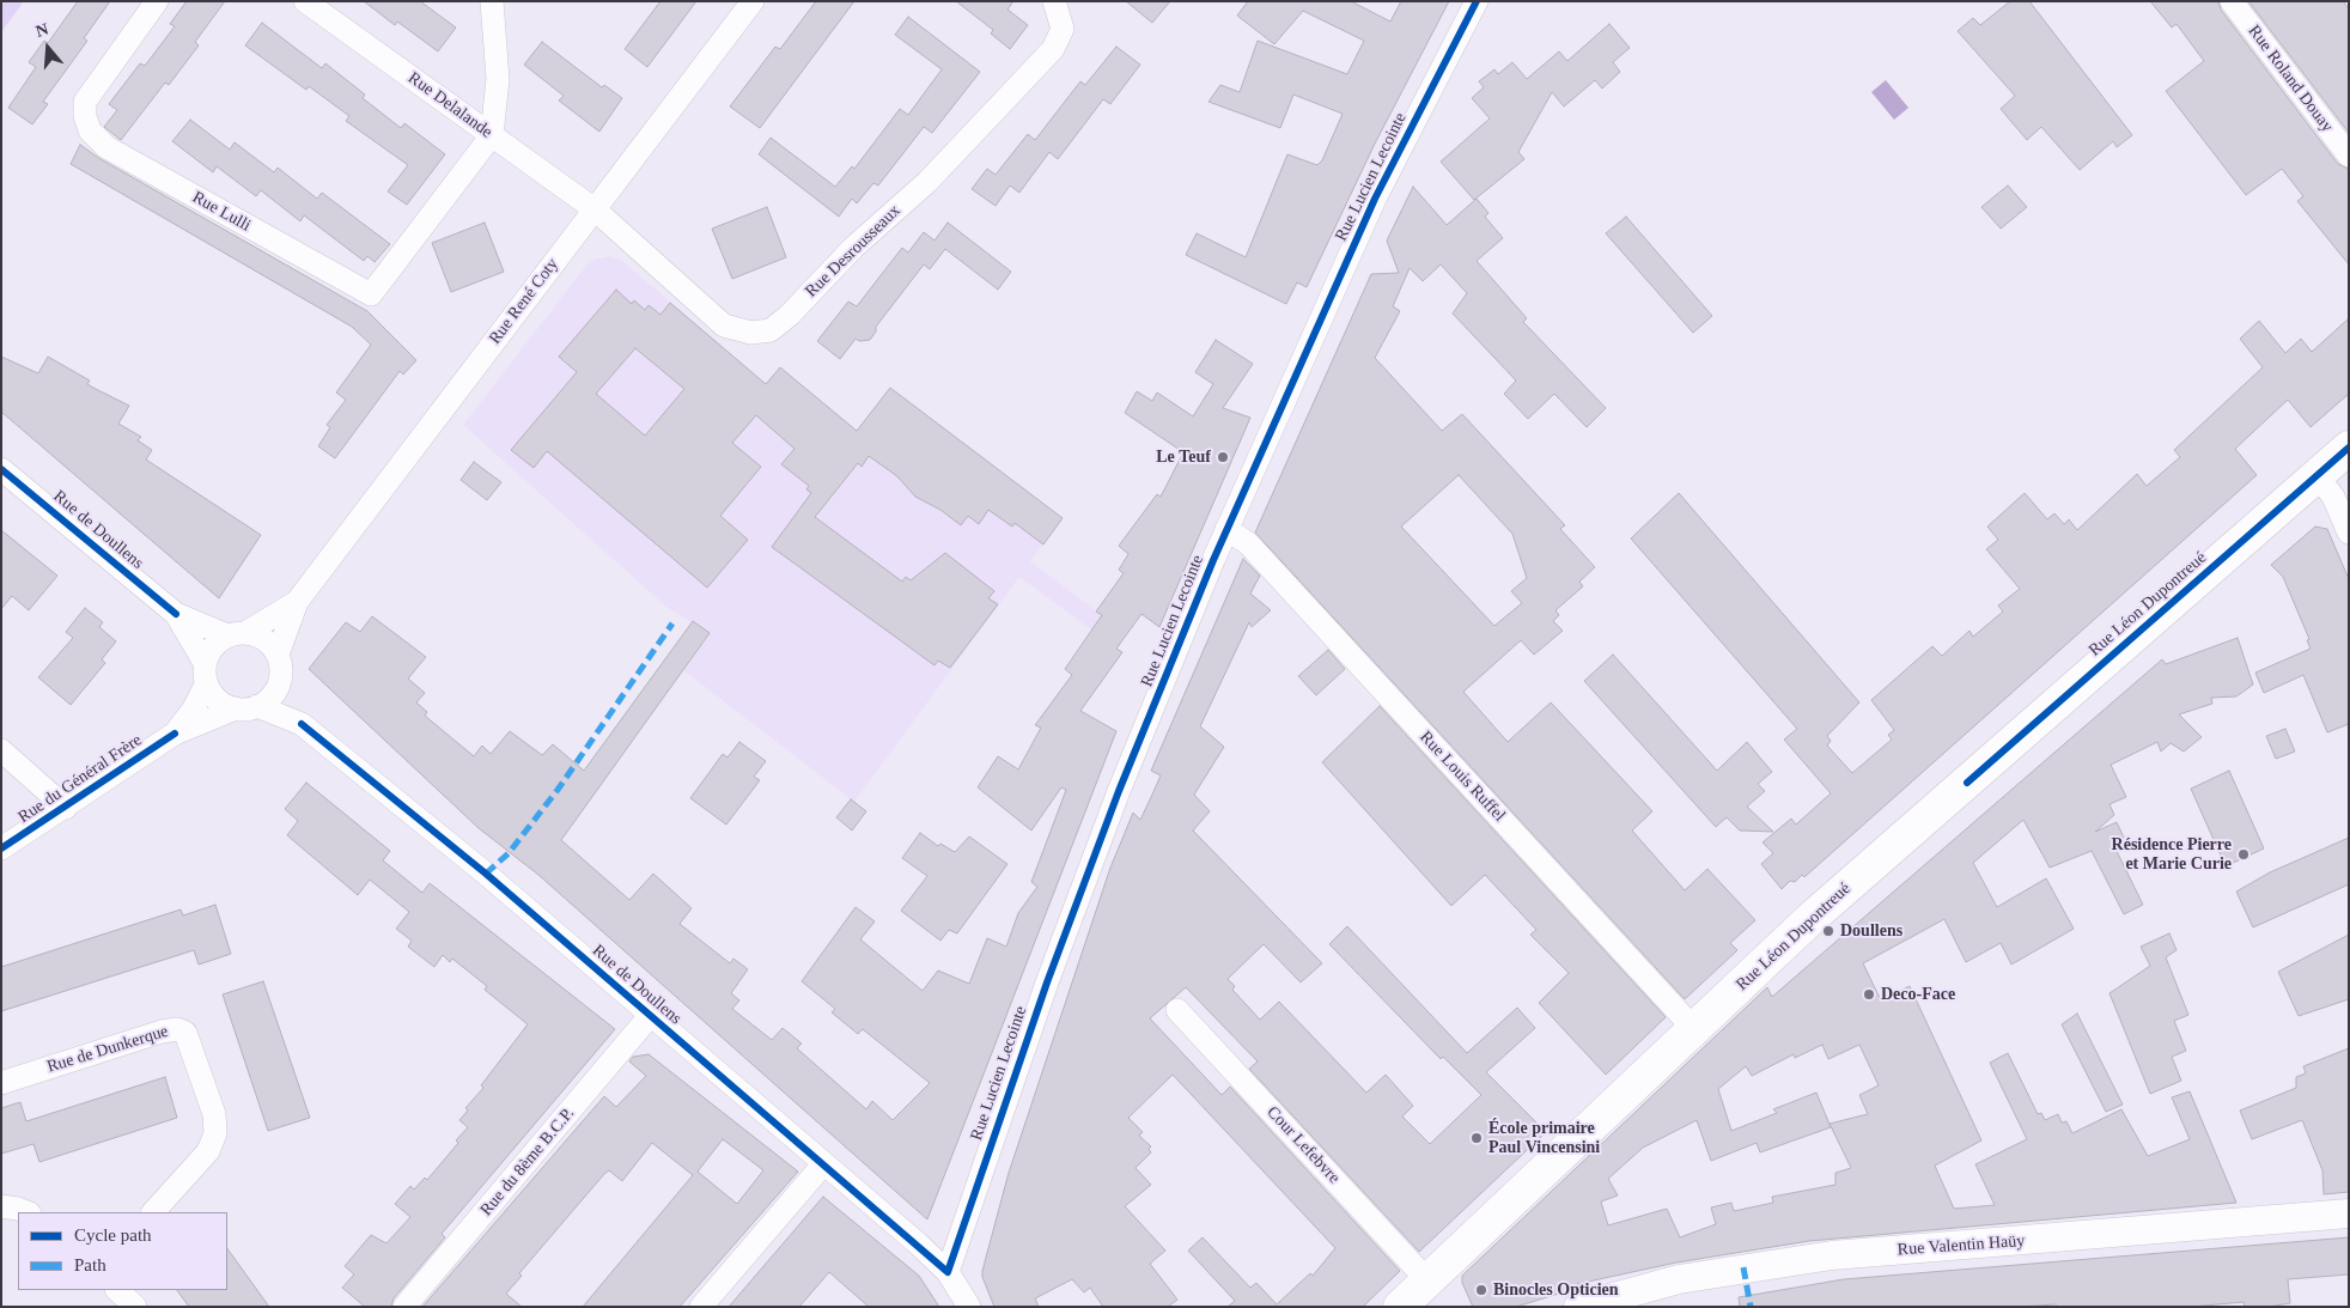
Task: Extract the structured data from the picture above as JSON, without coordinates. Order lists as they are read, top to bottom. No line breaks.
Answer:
{"streets":{"main road":["Rue Léon Dupontreué"],"street":["Rue Roland Douay","Rue Delalande","Rue Lucien Lecointe","Rue Lulli","Rue Desrousseaux","Rue René Coty","Rue de Doullens","Rue Louis Ruffel","Rue du Général Frère","Rue de Dunkerque","Cour Lefebvre","Rue du 8ème B.C.P.","Rue Valentin Haüy"]},"crossings":[["Rue Delalande","Rue Lulli"],["Rue Delalande","Rue Desrousseaux"],["Rue Delalande","Rue René Coty"],["Rue Lucien Lecointe","Rue de Doullens"],["Rue Lucien Lecointe","Rue Louis Ruffel"],["Rue Desrousseaux","Rue René Coty"],["Rue René Coty","Rue de Doullens"],["Rue René Coty","Rue du Général Frère"],["Rue de Doullens","Rue du Général Frère"],["Rue de Doullens","Rue du 8ème B.C.P."],["Rue Léon Dupontreué","Rue Louis Ruffel"],["Rue Léon Dupontreué","Cour Lefebvre"]],"places":["Le Teuf","Résidence Pierre et Marie Curie","Doullens","Deco-Face","École primaire Paul Vincensini","Binocles Opticien"],"legend":["Cycle path","Path"],"north":"top"}
